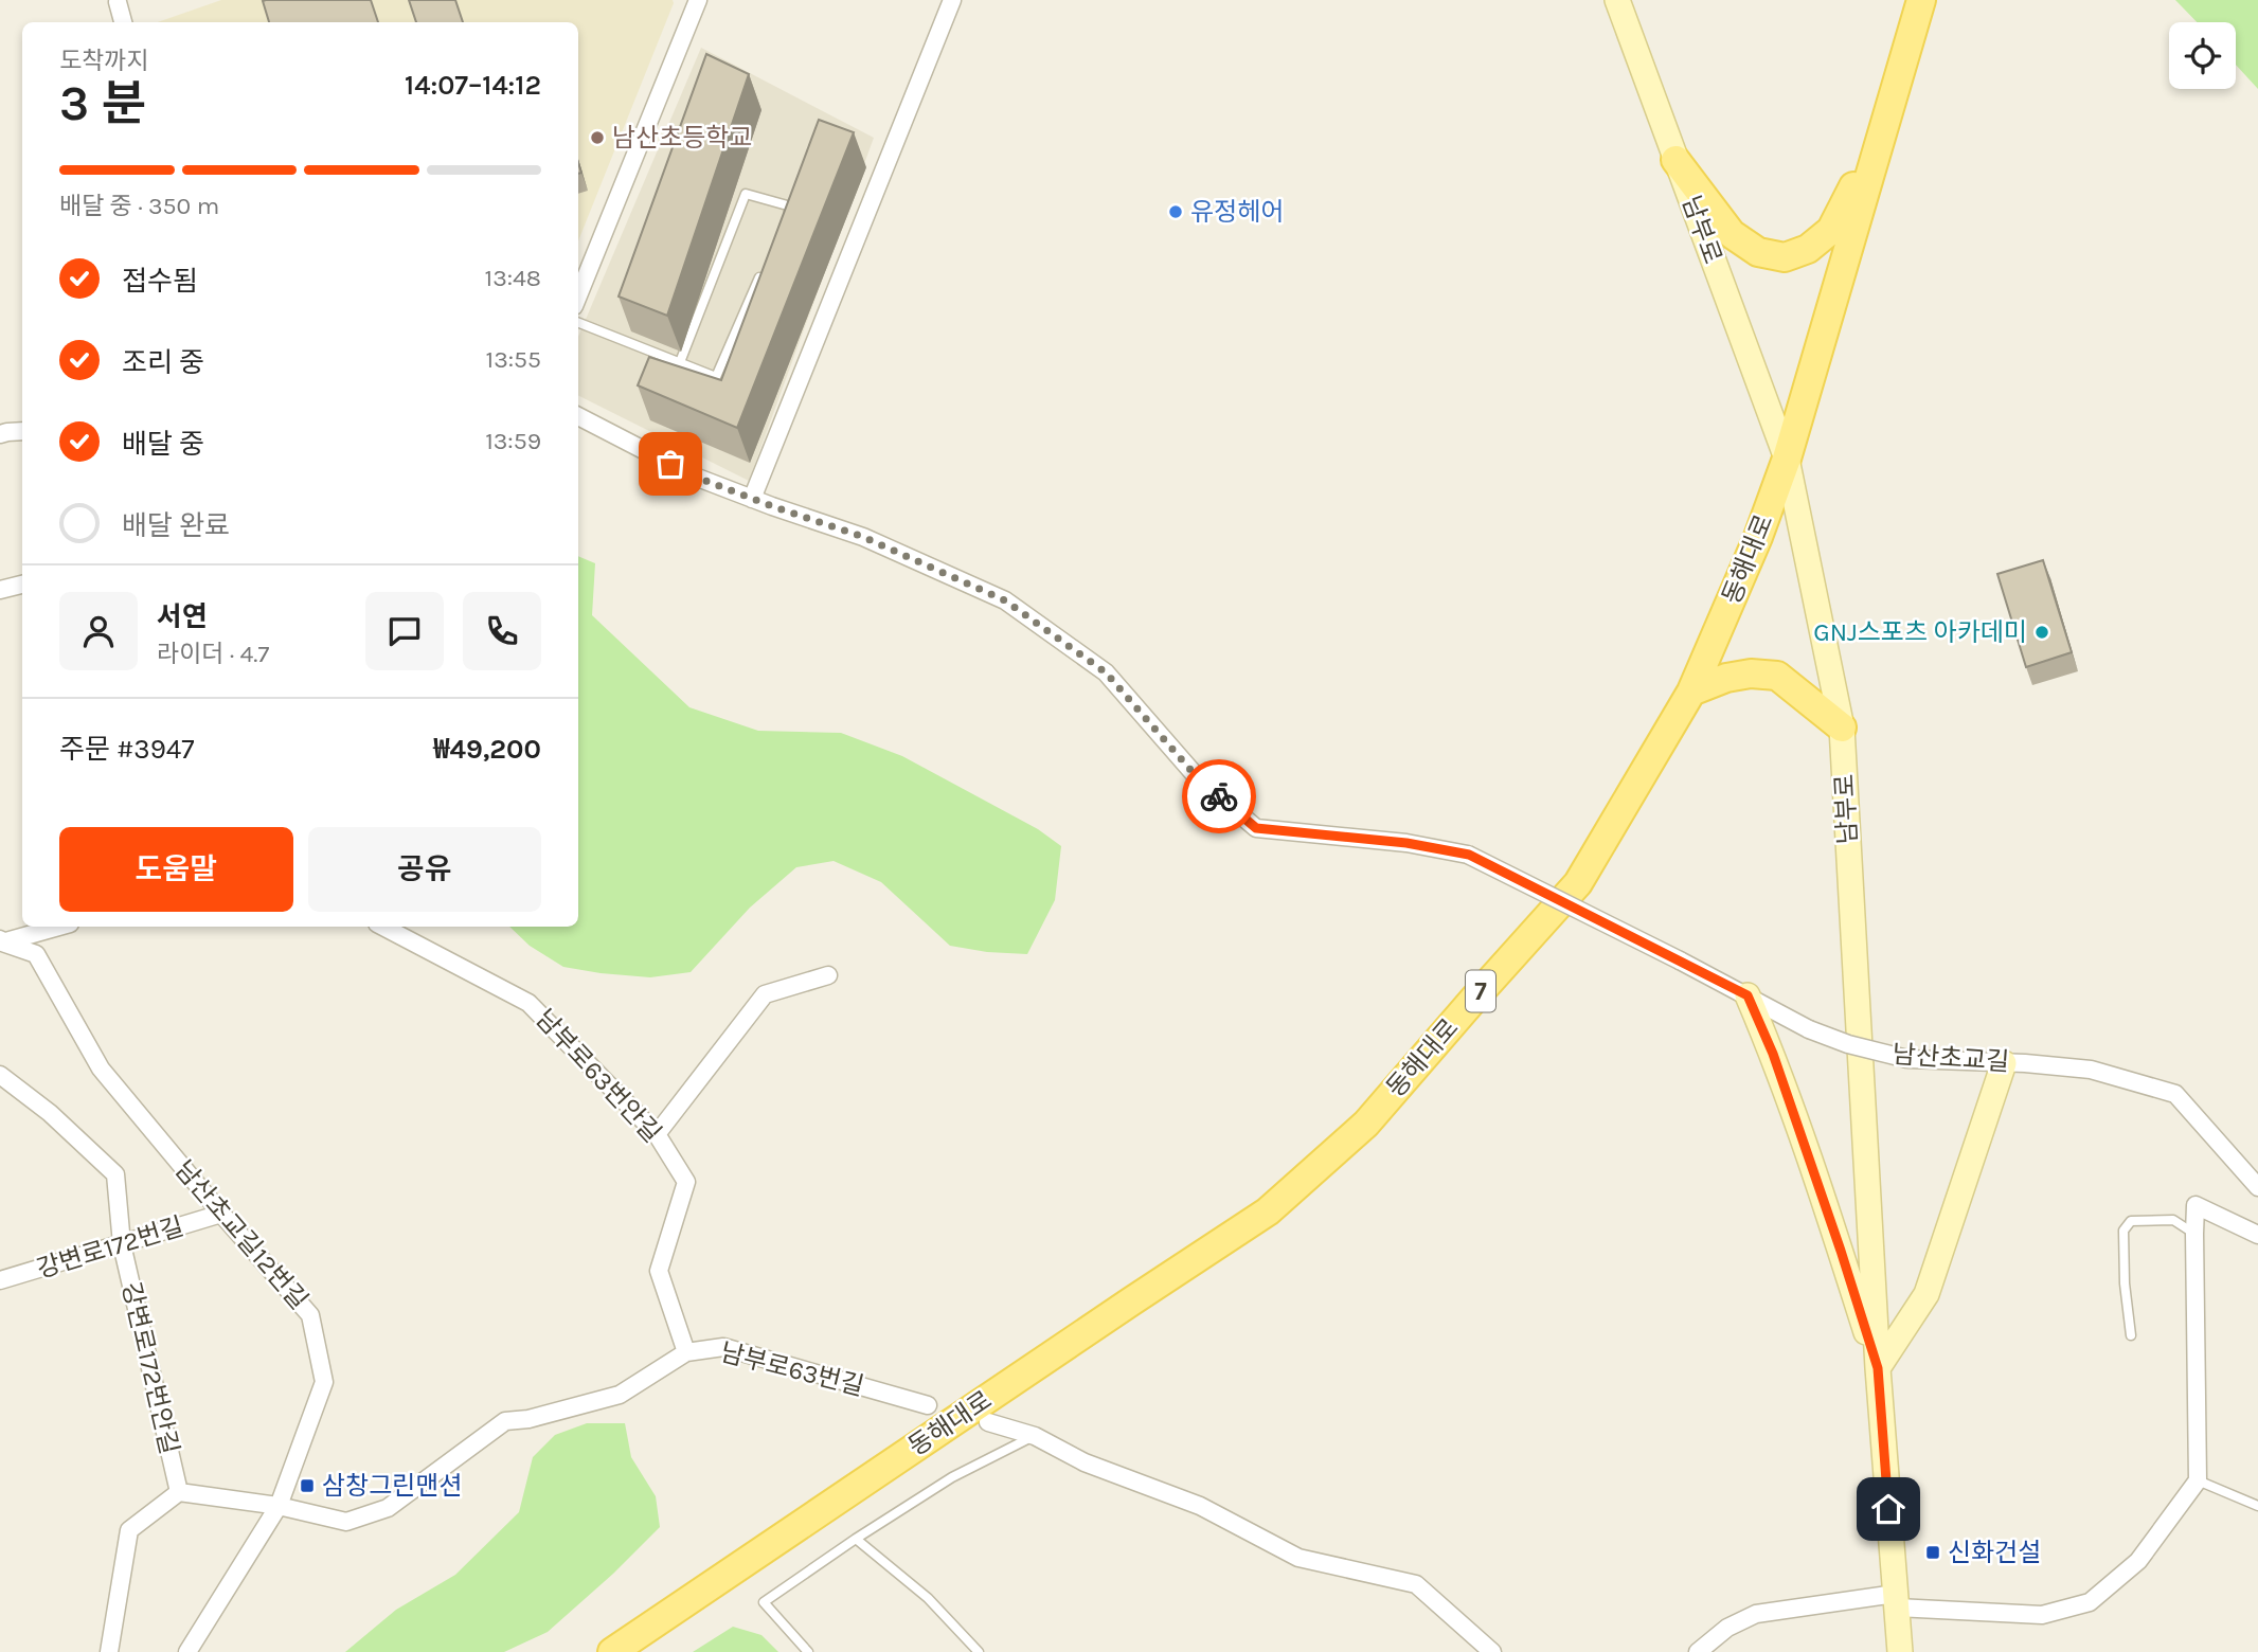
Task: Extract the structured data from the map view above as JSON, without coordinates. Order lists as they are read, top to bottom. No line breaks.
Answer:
{"streets":{"main road":["동해대로","7"],"street":["남부로","남산초교길","남부로63번안길","남산초교길12번길","강변로172번길","강변로172번안길","남부로63번길"]},"crossings":[["남부로","동해대로"],["남부로63번안길","남부로63번길"],["남산초교길12번길","강변로172번길"],["남산초교길12번길","남부로63번길"],["강변로172번길","강변로172번안길"],["강변로172번안길","남부로63번길"]],"places":{"other":["남산초등학교","유정헤어","GNJ스포츠 아카데미"],"transit":["삼창그린맨션","신화건설"]},"page":{"heading":["3 분","도착까지","14:07–14:12"],"panel":["서연","라이더 · 4.7","주문 #3947","₩49,200"],"bar":"배달 중 · 350 m","list":[["접수됨","13:48"],["조리 중","13:55"],["배달 중","13:59"],"배달 완료"],"buttons":["도움말","공유"]}}
